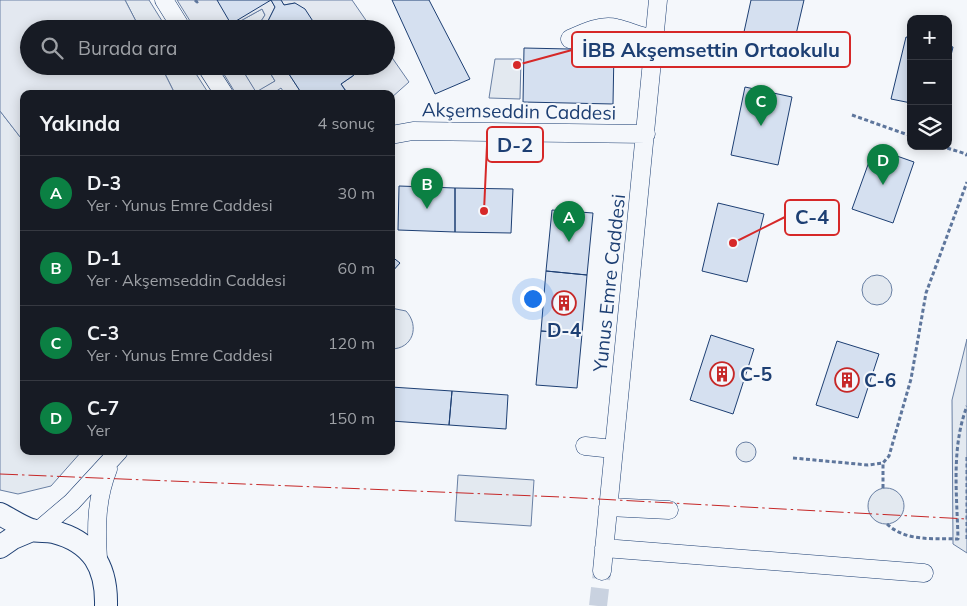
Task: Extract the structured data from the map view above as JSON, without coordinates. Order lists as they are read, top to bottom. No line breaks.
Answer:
{"streets":{"street":["Akşemseddin Caddesi","Yunus Emre Caddesi"]},"crossings":[["Akşemseddin Caddesi","Yunus Emre Caddesi"]],"places":{"other":["İBB Akşemsettin Ortaokulu","D-2","C-4"],"building":["D-4","C-5","C-6"]},"page":{"map_buttons":["+","−"],"search":"Burada ara","pins":["C","D","B","A"],"heading":["Yakında","4 sonuç"],"list":[{"mark":"A","name":"D-3","note":"Yer · Yunus Emre Caddesi","value":"30 m"},{"mark":"B","name":"D-1","note":"Yer · Akşemseddin Caddesi","value":"60 m"},{"mark":"C","name":"C-3","note":"Yer · Yunus Emre Caddesi","value":"120 m"},{"mark":"D","name":"C-7","note":"Yer","value":"150 m"}]}}
